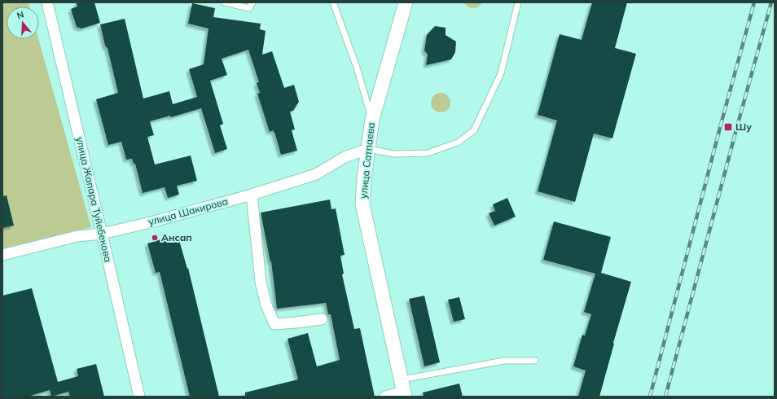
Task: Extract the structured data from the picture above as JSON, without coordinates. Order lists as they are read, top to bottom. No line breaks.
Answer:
{"streets":{"street":["улица Сатпаева","улица Жапара Туйебекова","улица Шакирова"]},"crossings":[["улица Сатпаева","улица Шакирова"],["улица Жапара Туйебекова","улица Шакирова"]],"places":{"transit":["Шу"],"other":["Ансап"]},"north":"top"}
